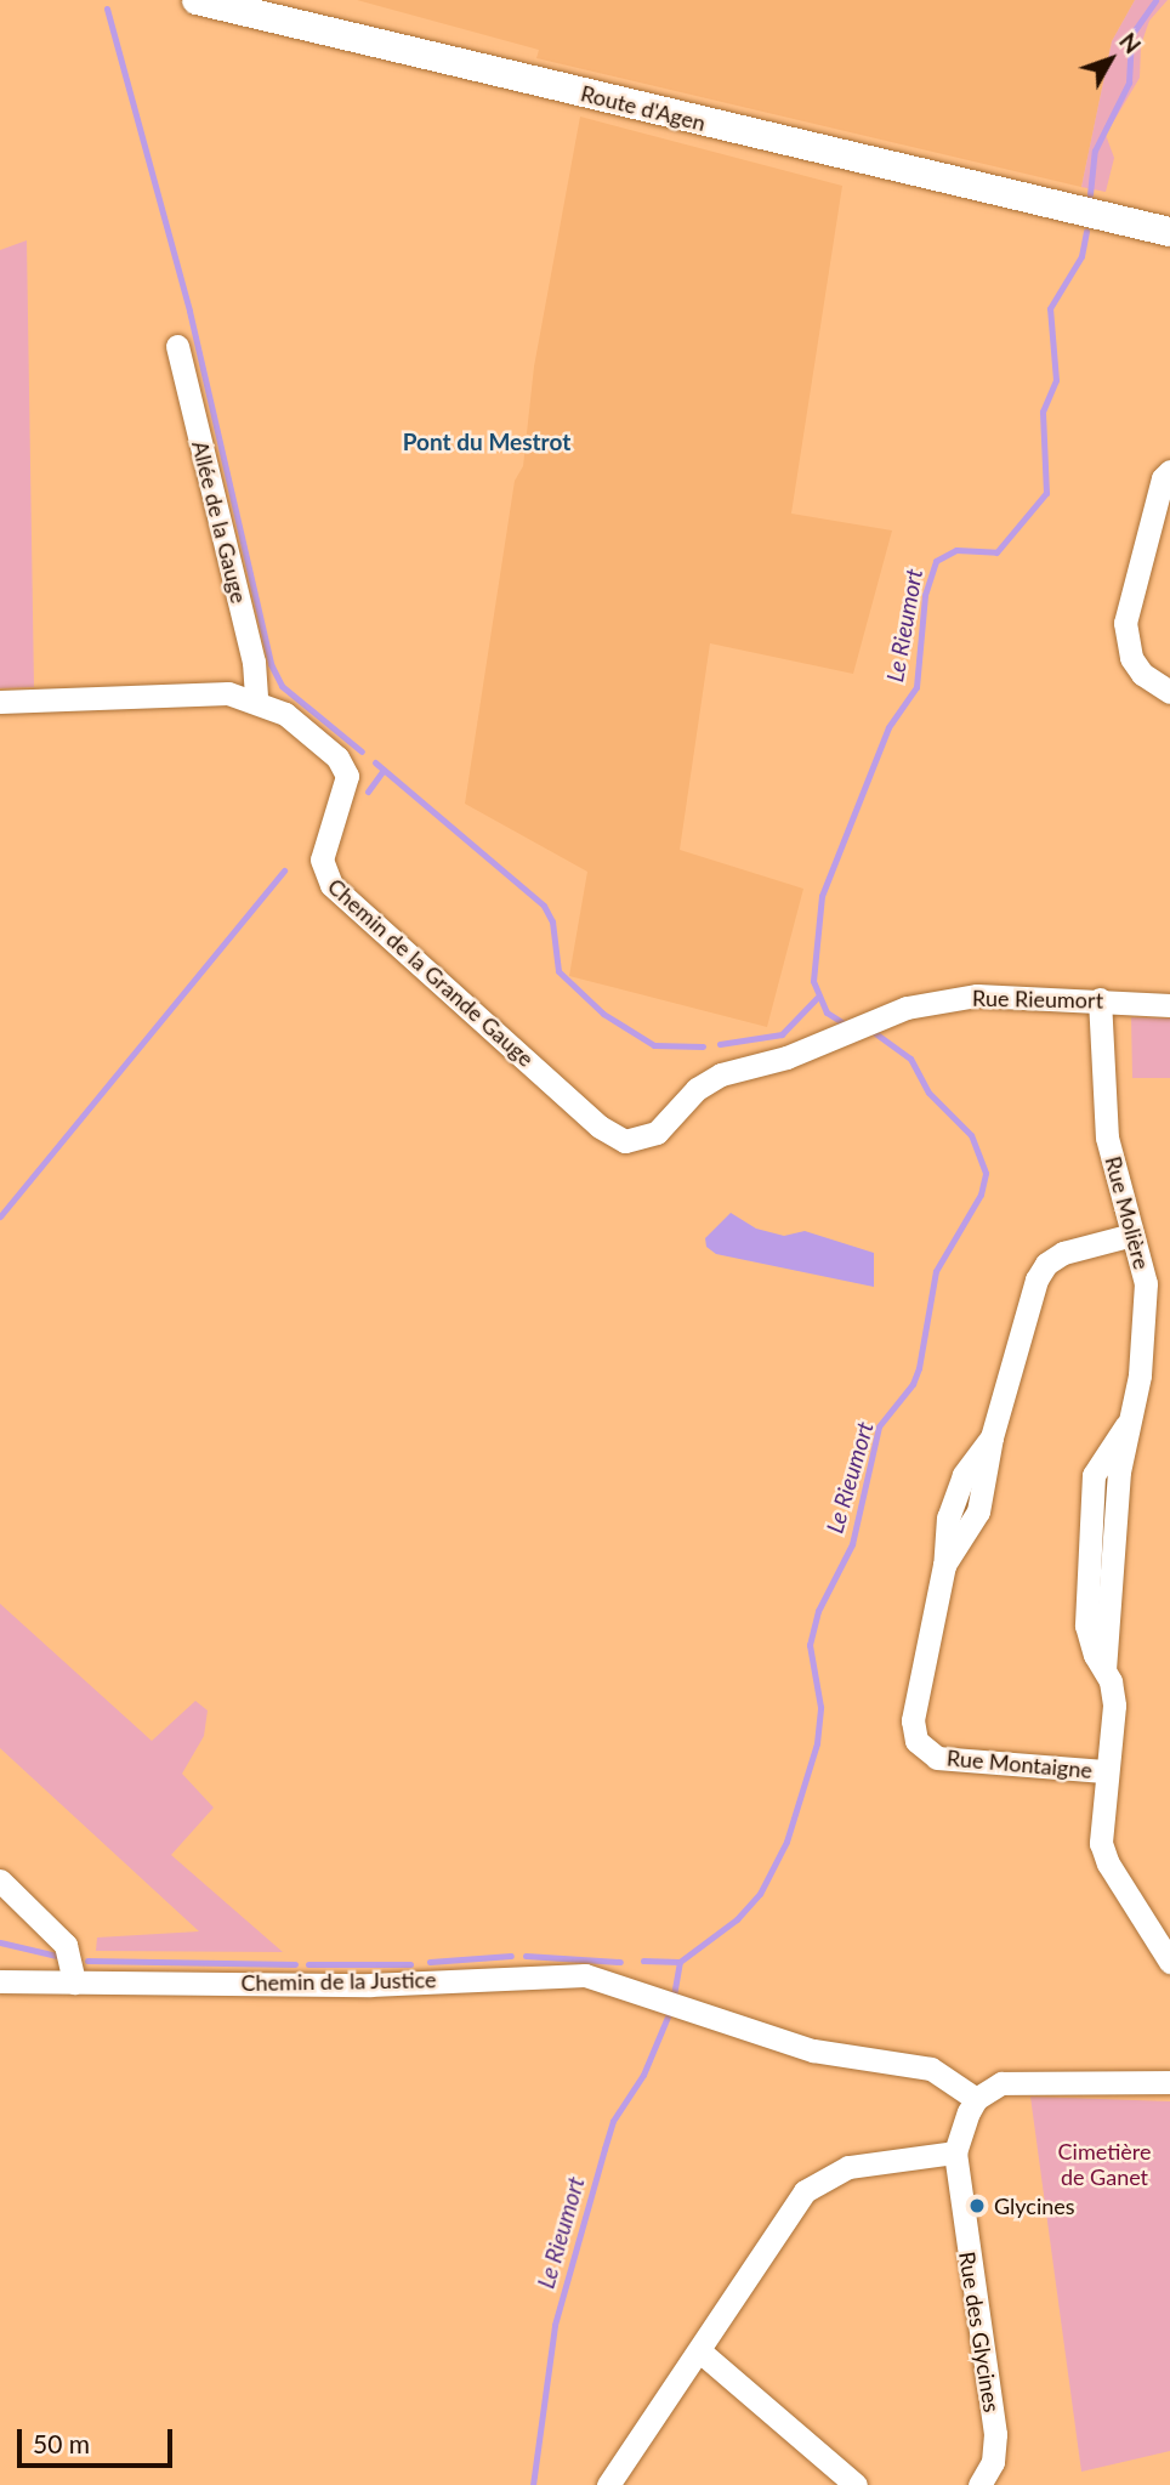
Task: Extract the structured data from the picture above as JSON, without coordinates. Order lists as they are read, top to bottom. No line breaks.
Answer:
{"streets":{"main road":["Route d'Agen"],"street":["Allée de la Gauge","Chemin de la Grande Gauge","Rue Rieumort","Rue Molière","Rue Montaigne","Chemin de la Justice","Rue des Glycines"]},"crossings":[["Allée de la Gauge","Chemin de la Grande Gauge"],["Chemin de la Grande Gauge","Rue Rieumort"],["Rue Rieumort","Rue Molière"],["Rue Molière","Rue Montaigne"],["Chemin de la Justice","Rue des Glycines"]],"districts":["Pont du Mestrot"],"water":["Le Rieumort"],"parks":["Cimetière de Ganet"],"places":["Glycines"],"scale_bar":"50 m","north":"top right"}
